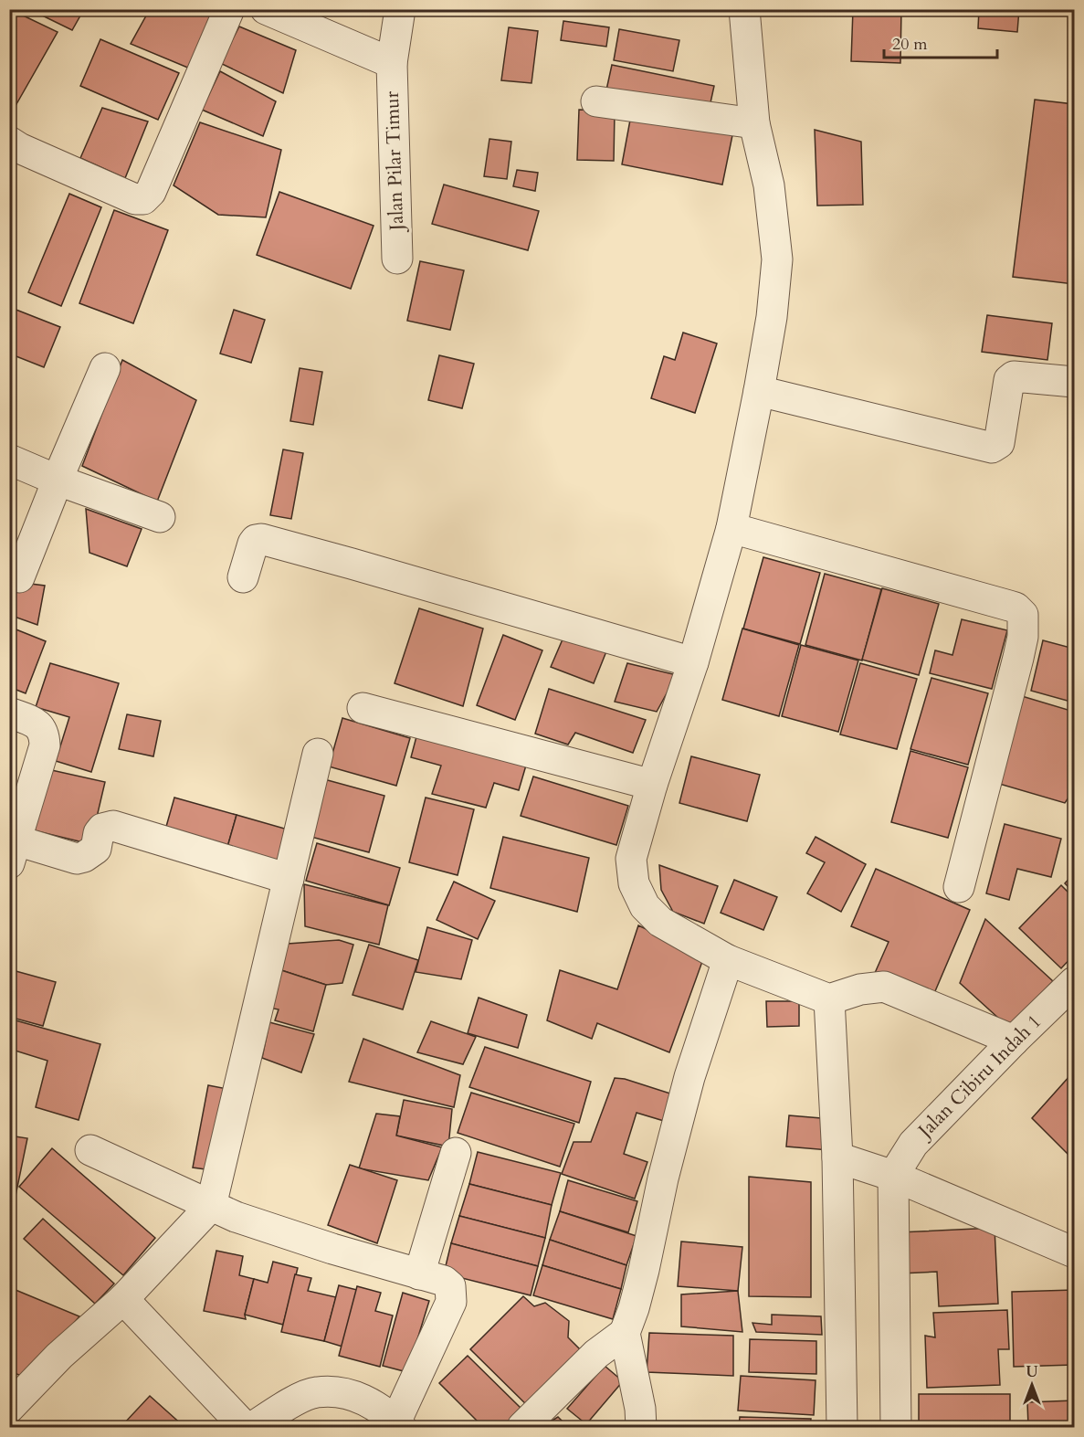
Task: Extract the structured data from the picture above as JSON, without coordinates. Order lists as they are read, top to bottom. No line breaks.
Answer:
{"streets":{"street":["Jalan Pilar Timur","Jalan Cibiru Indah 1"]},"scale_bar":"20 m","north":"top"}
